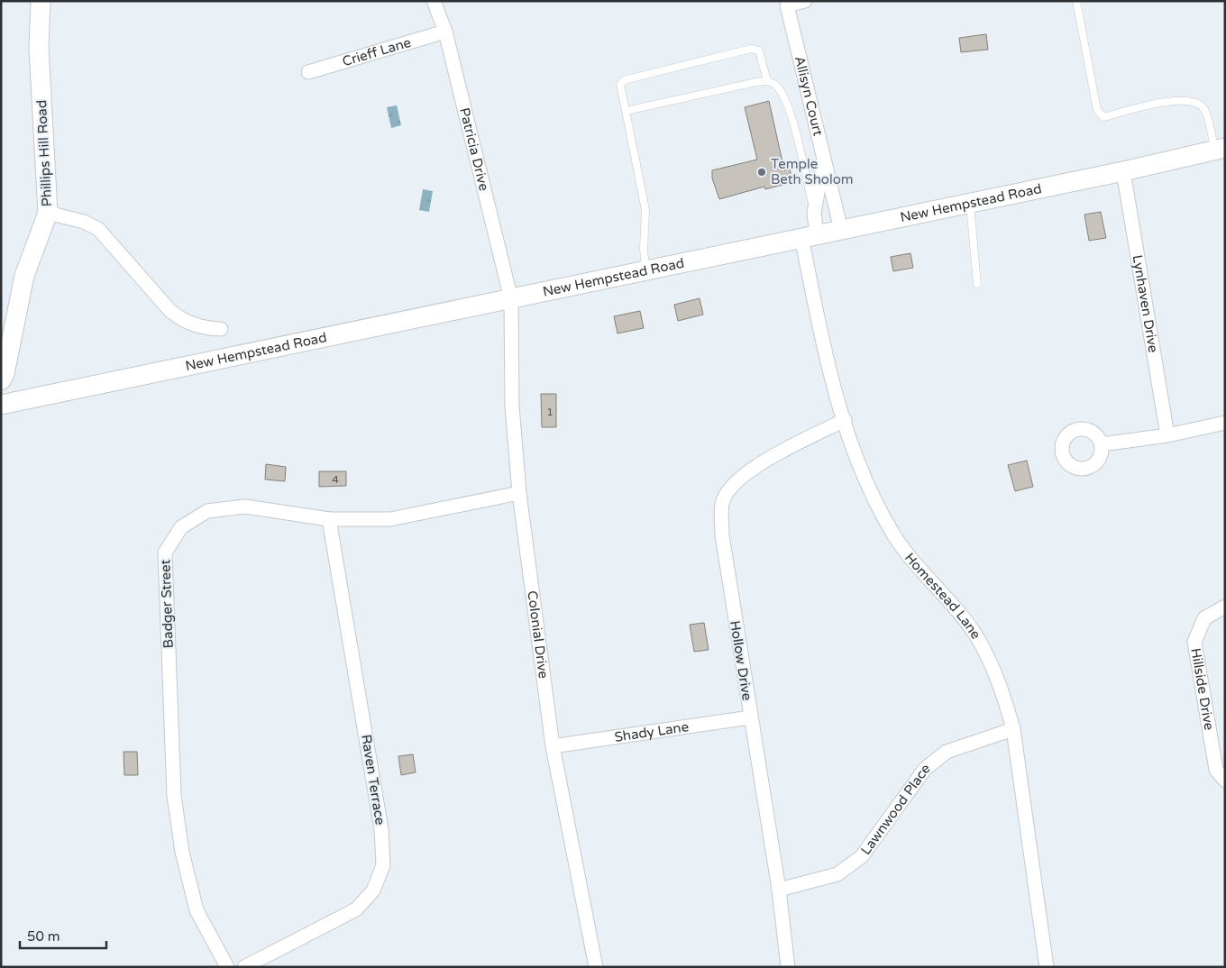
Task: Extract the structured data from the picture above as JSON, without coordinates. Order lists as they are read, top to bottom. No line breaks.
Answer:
{"streets":{"street":["Crieff Lane","Allisyn Court","Patricia Drive","Phillips Hill Road","New Hempstead Road","Lynhaven Drive","Homestead Lane","Badger Street","Colonial Drive","Hollow Drive","Hillside Drive","Shady Lane","Raven Terrace","Lawnwood Place"]},"crossings":[["Crieff Lane","Patricia Drive"],["Allisyn Court","New Hempstead Road"],["Allisyn Court","Homestead Lane"],["Patricia Drive","New Hempstead Road"],["Patricia Drive","Colonial Drive"],["New Hempstead Road","Lynhaven Drive"],["New Hempstead Road","Homestead Lane"],["New Hempstead Road","Colonial Drive"],["Homestead Lane","Hollow Drive"],["Homestead Lane","Lawnwood Place"],["Badger Street","Colonial Drive"],["Badger Street","Raven Terrace"],["Colonial Drive","Shady Lane"],["Hollow Drive","Shady Lane"],["Hollow Drive","Lawnwood Place"]],"places":["Temple Beth Sholom"],"house_numbers":["1","4"],"scale_bar":"50 m"}
